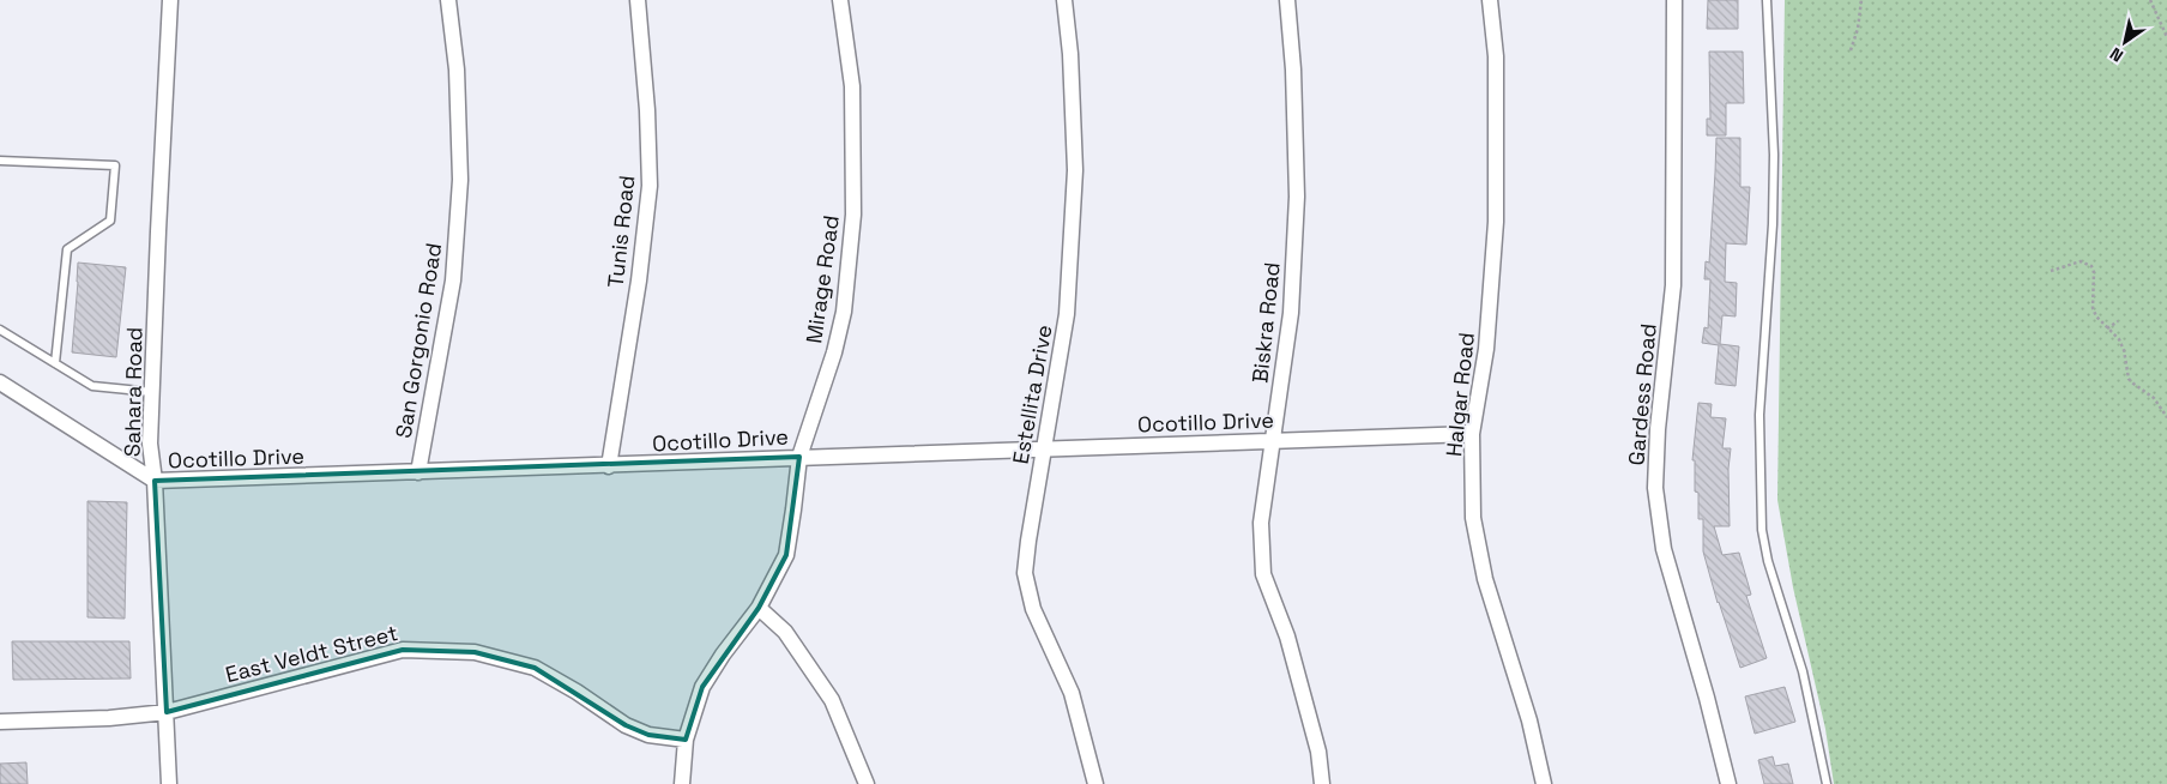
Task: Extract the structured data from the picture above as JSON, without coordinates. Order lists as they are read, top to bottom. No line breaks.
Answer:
{"streets":{"street":["Tunis Road","Mirage Road","Biskra Road","San Gorgonio Road","Sahara Road","Estellita Drive","Halgar Road","Gardess Road","Ocotillo Drive","East Veldt Street"]},"crossings":[["Tunis Road","Ocotillo Drive"],["Mirage Road","Ocotillo Drive"],["Mirage Road","East Veldt Street"],["Biskra Road","Ocotillo Drive"],["San Gorgonio Road","Ocotillo Drive"],["Sahara Road","Ocotillo Drive"],["Sahara Road","East Veldt Street"],["Estellita Drive","Ocotillo Drive"],["Halgar Road","Ocotillo Drive"]],"north":"bottom left"}
